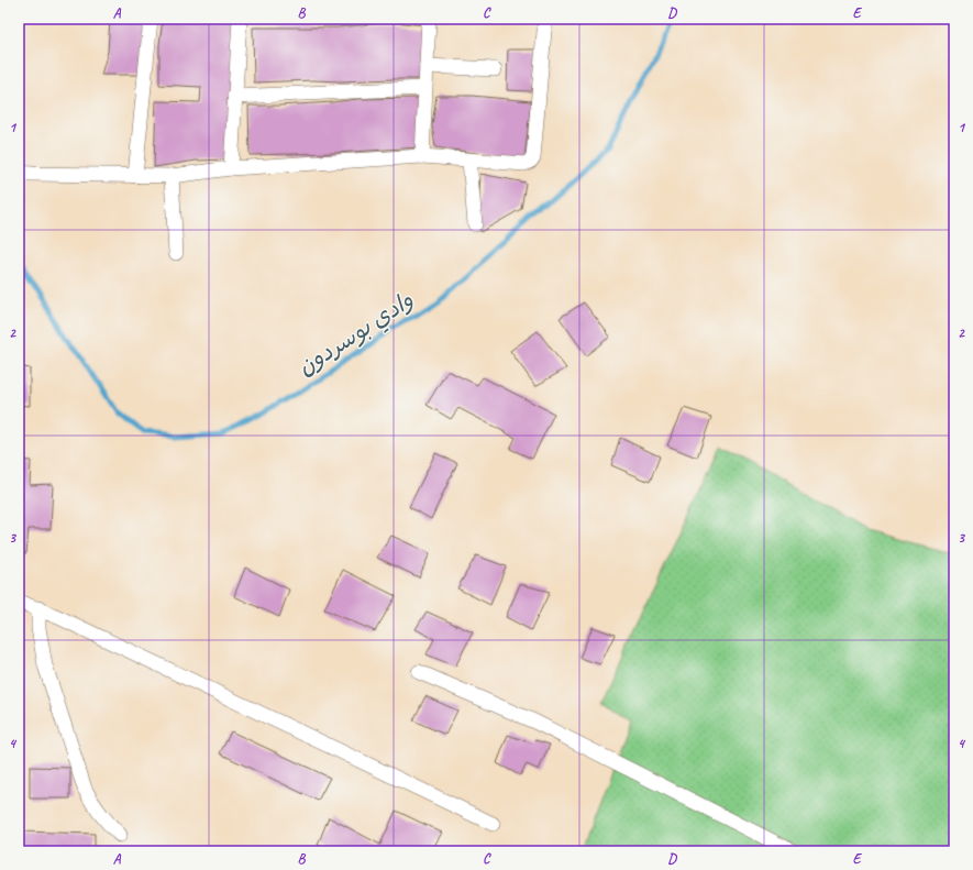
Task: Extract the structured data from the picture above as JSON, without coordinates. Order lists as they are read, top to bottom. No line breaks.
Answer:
{"water":["وادي بوسردون"],"grid":{"columns":["A","B","C","D","E"],"rows":["1","2","3","4"]}}
